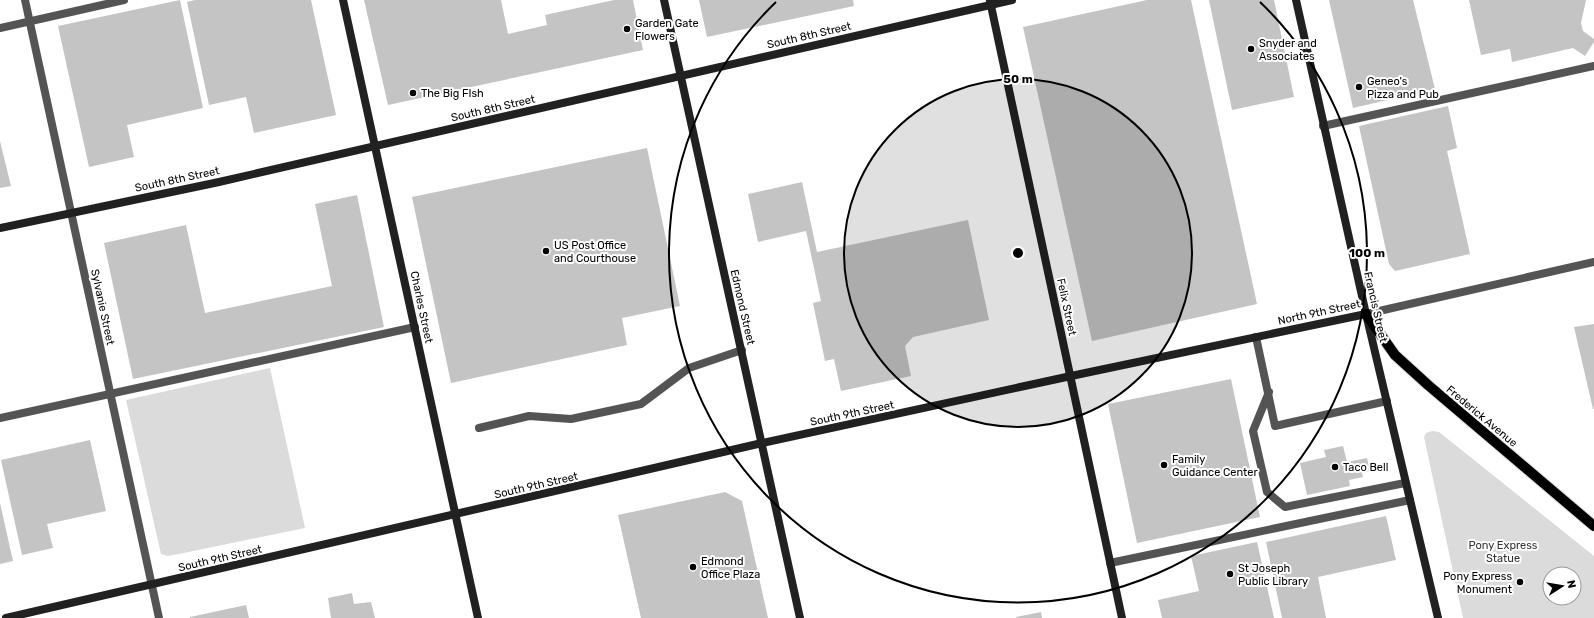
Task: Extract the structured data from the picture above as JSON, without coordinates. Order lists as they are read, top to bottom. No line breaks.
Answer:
{"streets":{"main road":["South 8th Street","Charles Street","Edmond Street","Felix Street","Francis Street","North 9th Street","South 9th Street","Frederick Avenue"],"street":["Sylvanie Street"]},"crossings":[["South 8th Street","Sylvanie Street"],["South 8th Street","Charles Street"],["South 8th Street","Edmond Street"],["South 8th Street","Felix Street"],["Sylvanie Street","South 9th Street"],["Charles Street","South 9th Street"],["Edmond Street","South 9th Street"],["Felix Street","North 9th Street"],["Felix Street","South 9th Street"],["Francis Street","North 9th Street"],["Francis Street","Frederick Avenue"],["North 9th Street","South 9th Street"],["North 9th Street","Frederick Avenue"]],"parks":["Pony Express Statue"],"places":["Garden Gate Flowers","Snyder and Associates","Geneo's Pizza and Pub","The Big FIsh","US Post Office and Courthouse","Family Guidance Center","Taco Bell","Edmond Office Plaza","St Joseph Public Library","Pony Express Monument"],"north":"right","rings":["50 m","100 m"]}
